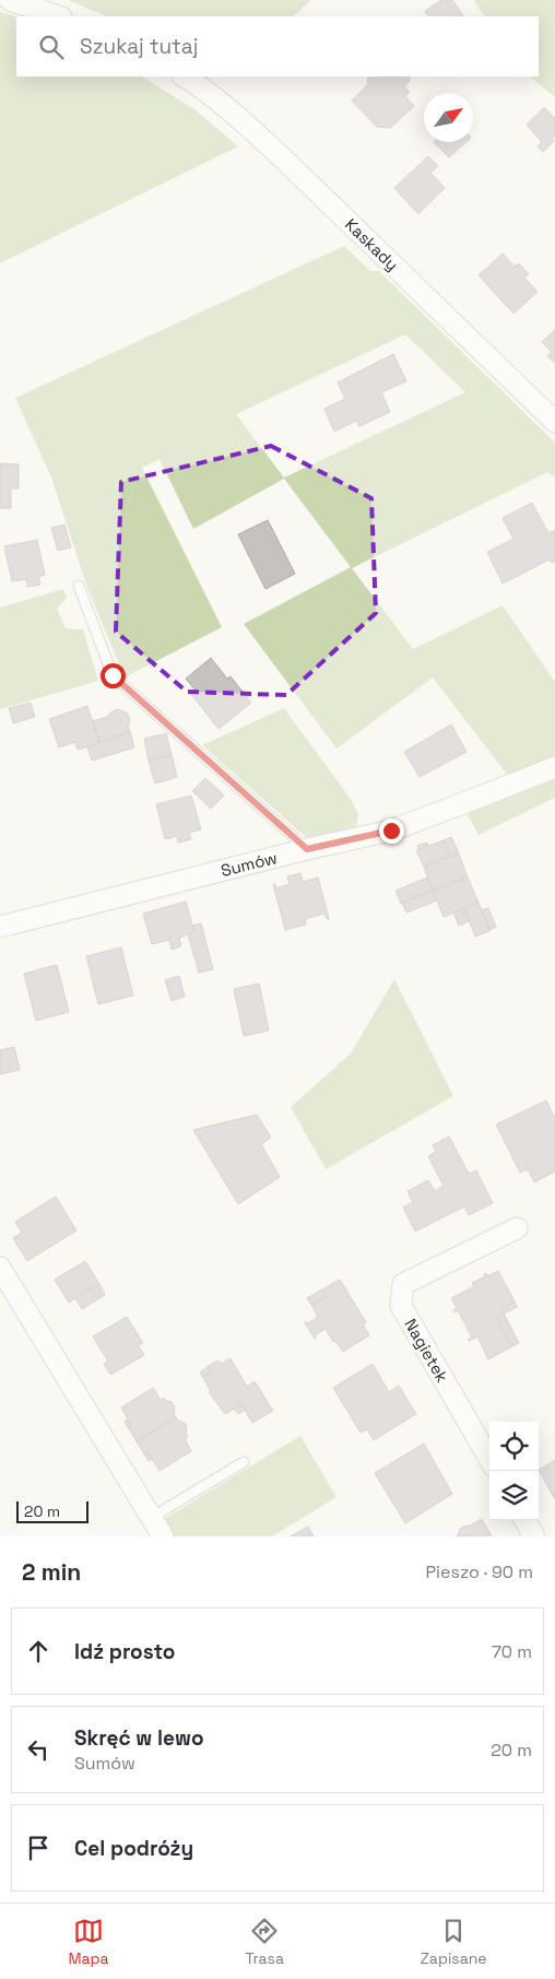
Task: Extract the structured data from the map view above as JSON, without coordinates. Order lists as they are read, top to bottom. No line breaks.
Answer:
{"streets":{"street":["Kaskady","Sumów","Nagietek"]},"scale_bar":"20 m","north":"top right","page":{"search":"Szukaj tutaj","scale":"20 m","heading":["2 min","Pieszo · 90 m"],"list":[["Idź prosto","70 m"],["Skręć w lewo","Sumów","20 m"],"Cel podróży"],"nav":["Mapa","Trasa","Zapisane"]}}
